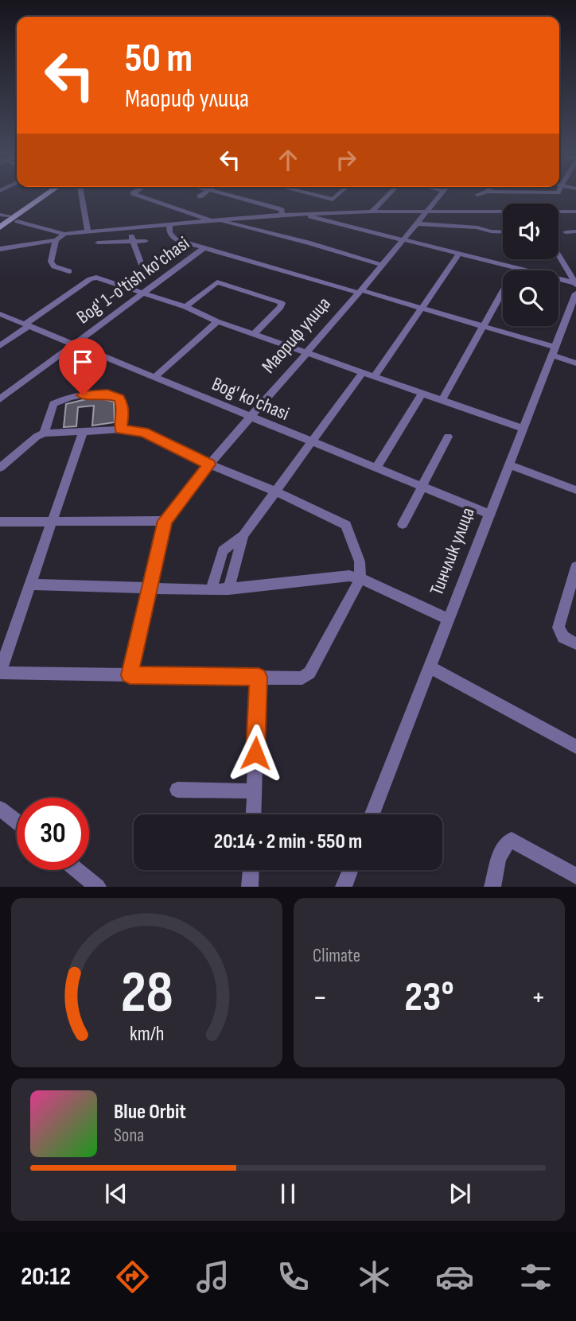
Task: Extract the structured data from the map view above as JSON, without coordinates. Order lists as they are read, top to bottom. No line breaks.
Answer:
{"streets":{"street":["Bog' 1-o'tish ko'chasi","Маориф улица","Bog' ko'chasi","Тинчлик улица"]},"crossings":[["Bog' 1-o'tish ko'chasi","Bog' ko'chasi"],["Маориф улица","Bog' ko'chasi"],["Bog' ko'chasi","Тинчлик улица"]],"page":{"turn":["50 m","Маориф улица"],"limit":"30","trip":"20:14 · 2 min · 550 m","tile":"Climate","heat":["−","23°","+"],"song":["Blue Orbit","Sona"],"tabs":"20:12","gauge":["28","km/h"]}}
